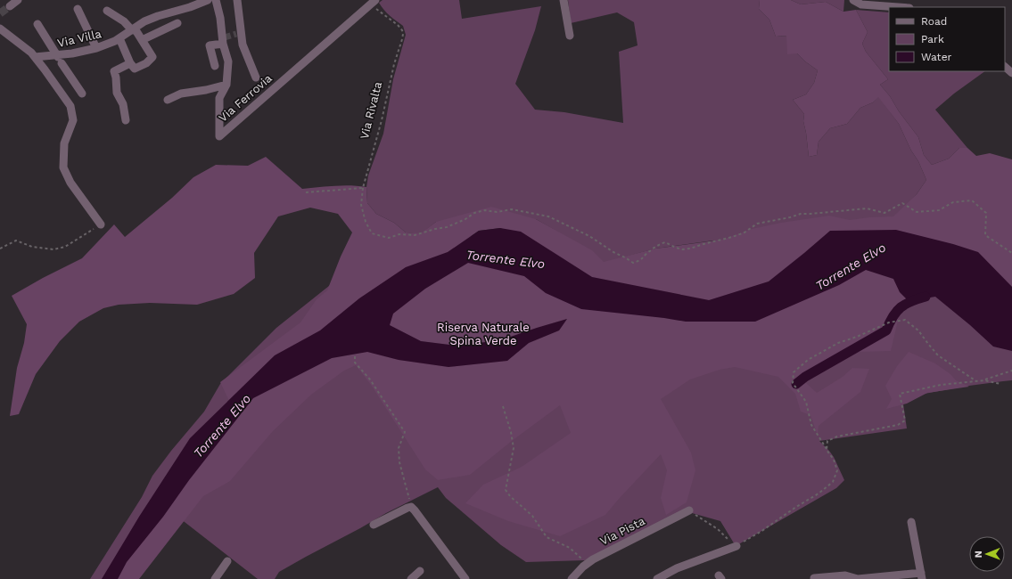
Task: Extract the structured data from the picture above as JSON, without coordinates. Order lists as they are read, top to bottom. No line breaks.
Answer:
{"streets":{"street":["Via Villa","Via Ferrovia","Via Pista"],"path":["Via Rivalta"]},"crossings":[["Via Ferrovia","Via Rivalta"]],"water":["Torrente Elvo"],"parks":["Riserva Naturale Spina Verde"],"legend":["Road","Park","Water"],"north":"left"}
